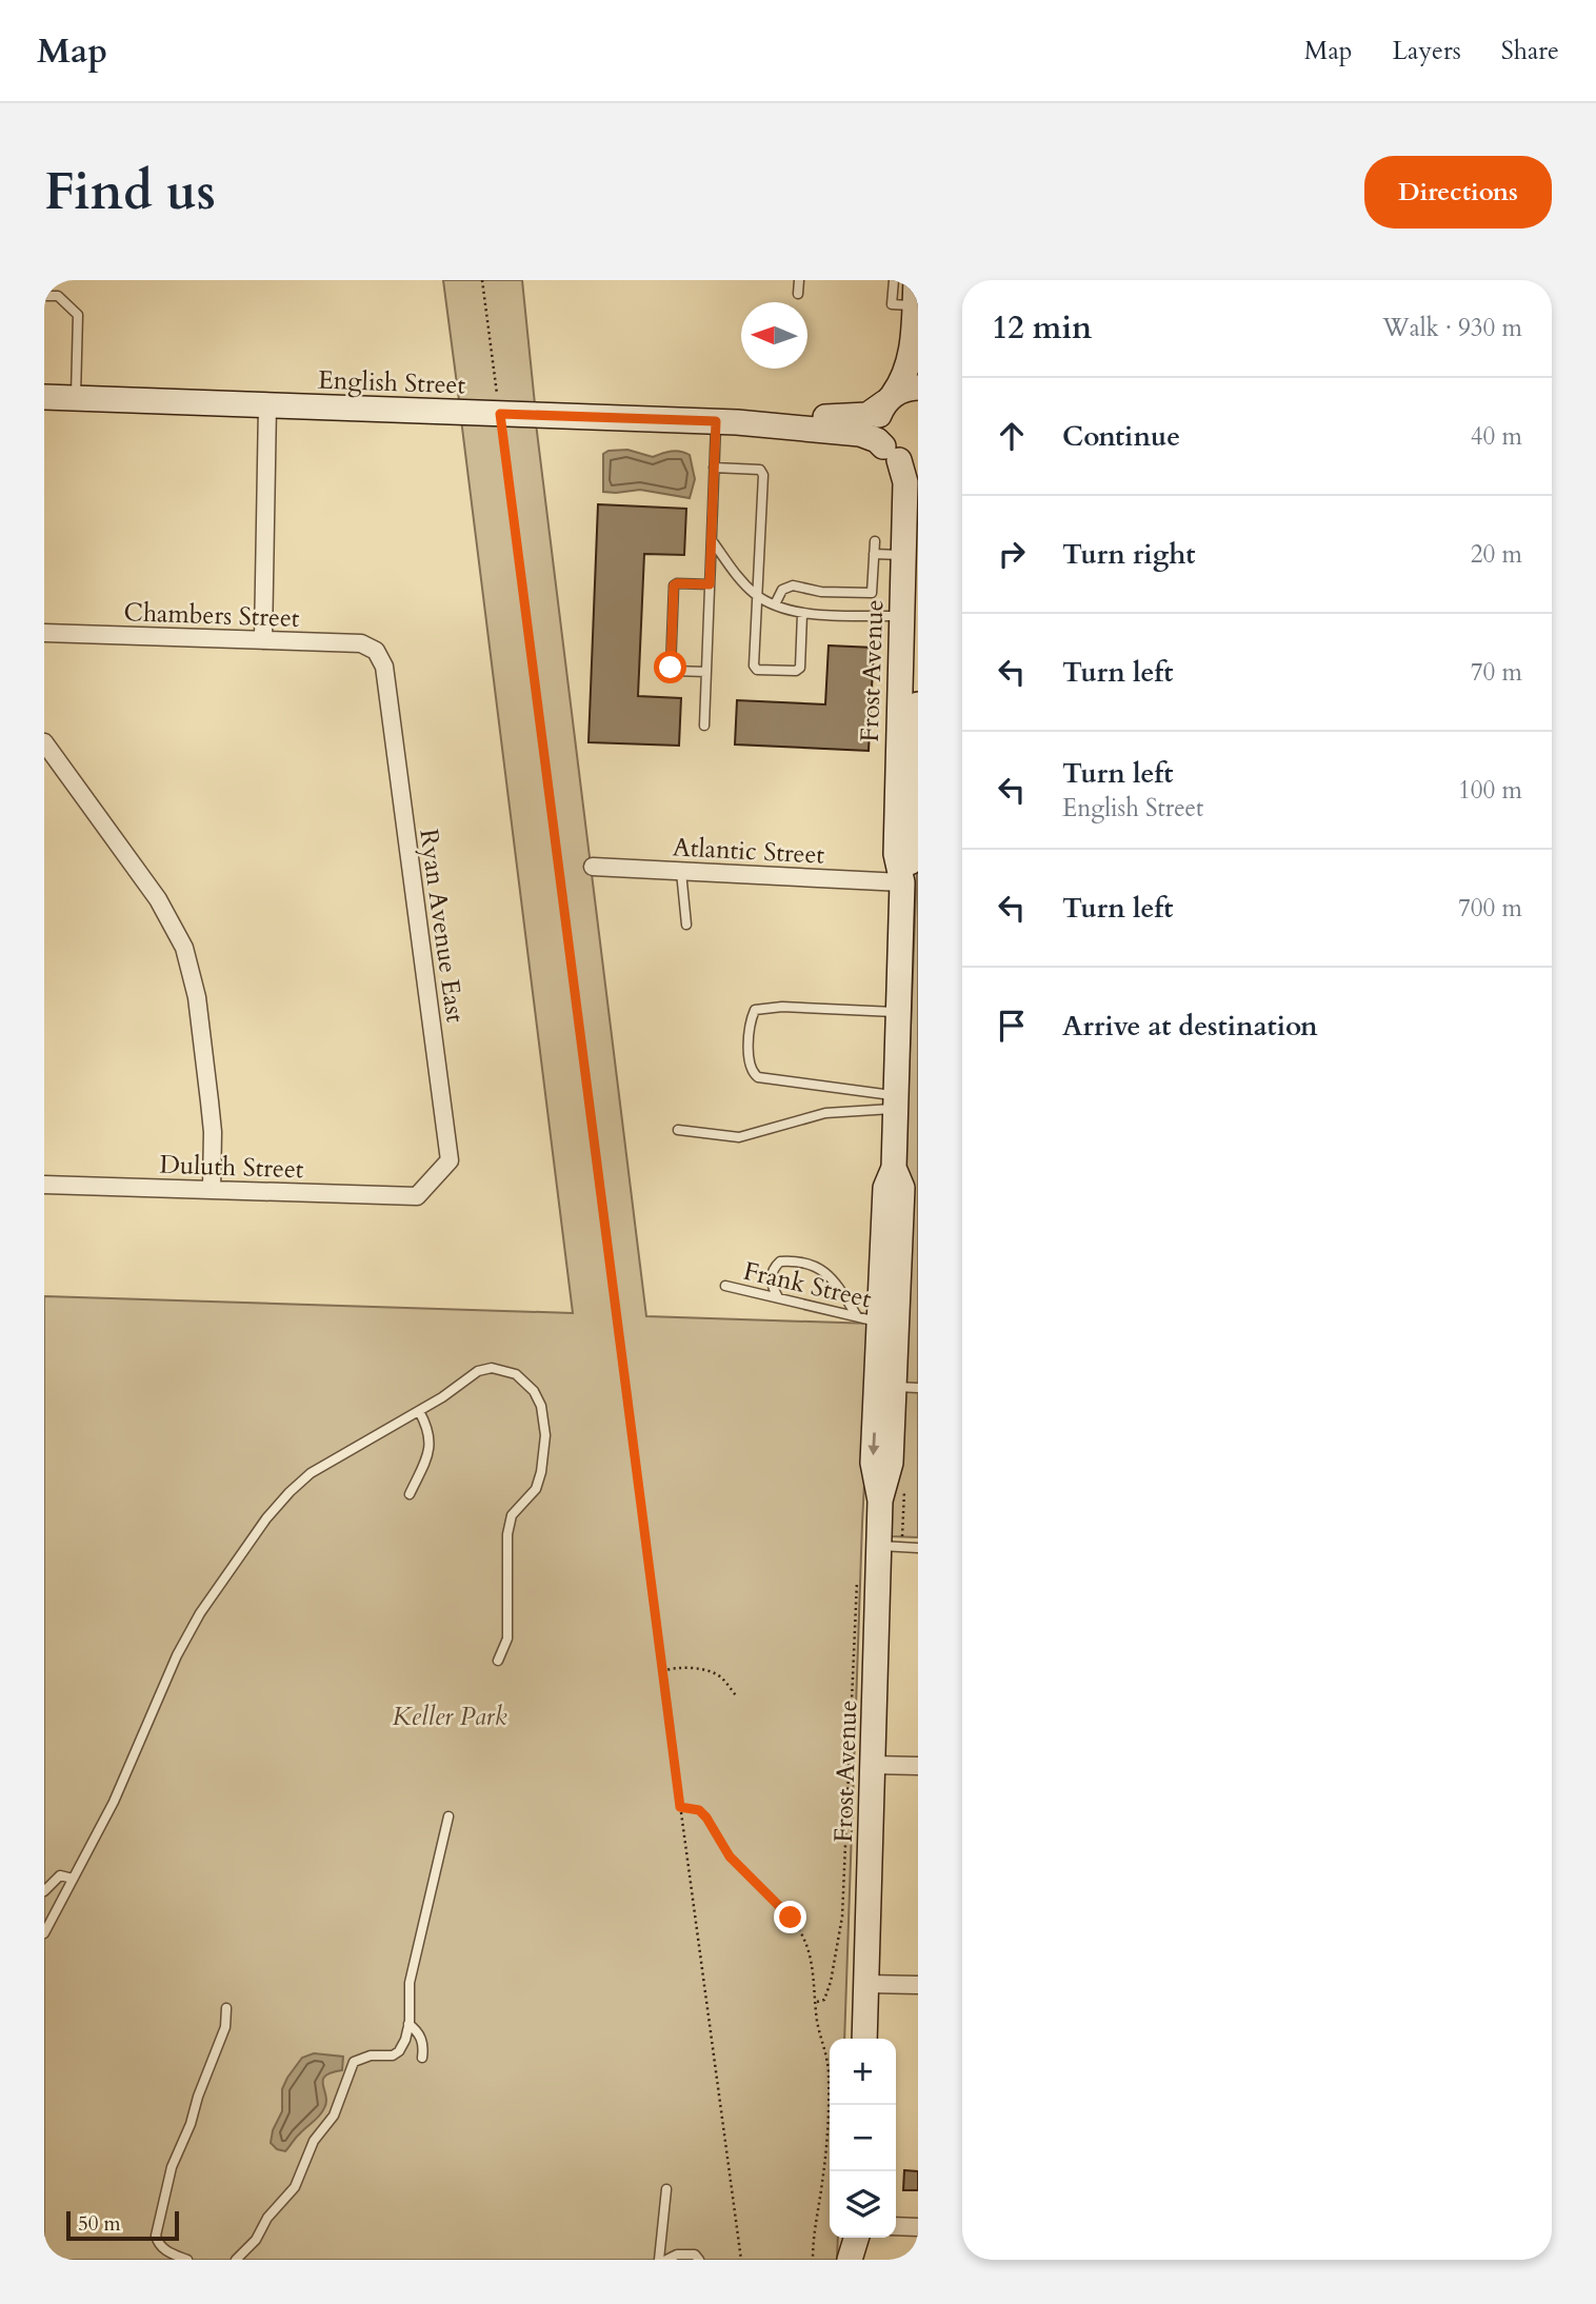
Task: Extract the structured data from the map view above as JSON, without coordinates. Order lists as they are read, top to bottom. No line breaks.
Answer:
{"streets":{"street":["English Street","Chambers Street","Frost Avenue","Atlantic Street","Ryan Avenue East","Duluth Street"],"lane":["Frank Street"]},"crossings":[["English Street","Frost Avenue"],["Chambers Street","Ryan Avenue East"],["Frost Avenue","Atlantic Street"],["Frost Avenue","Frank Street"],["Ryan Avenue East","Duluth Street"]],"parks":["Keller Park"],"scale_bar":"50 m","north":"left","page":{"header":"Map","nav":["Map","Layers","Share"],"buttons":"Directions","title":"Find us","heading":["12 min","Walk · 930 m"],"list":[["Continue","40 m"],["Turn right","20 m"],["Turn left","70 m"],["Turn left","English Street","100 m"],["Turn left","700 m"],"Arrive at destination"],"map_buttons":["+","−"],"scale":"50 m"}}
